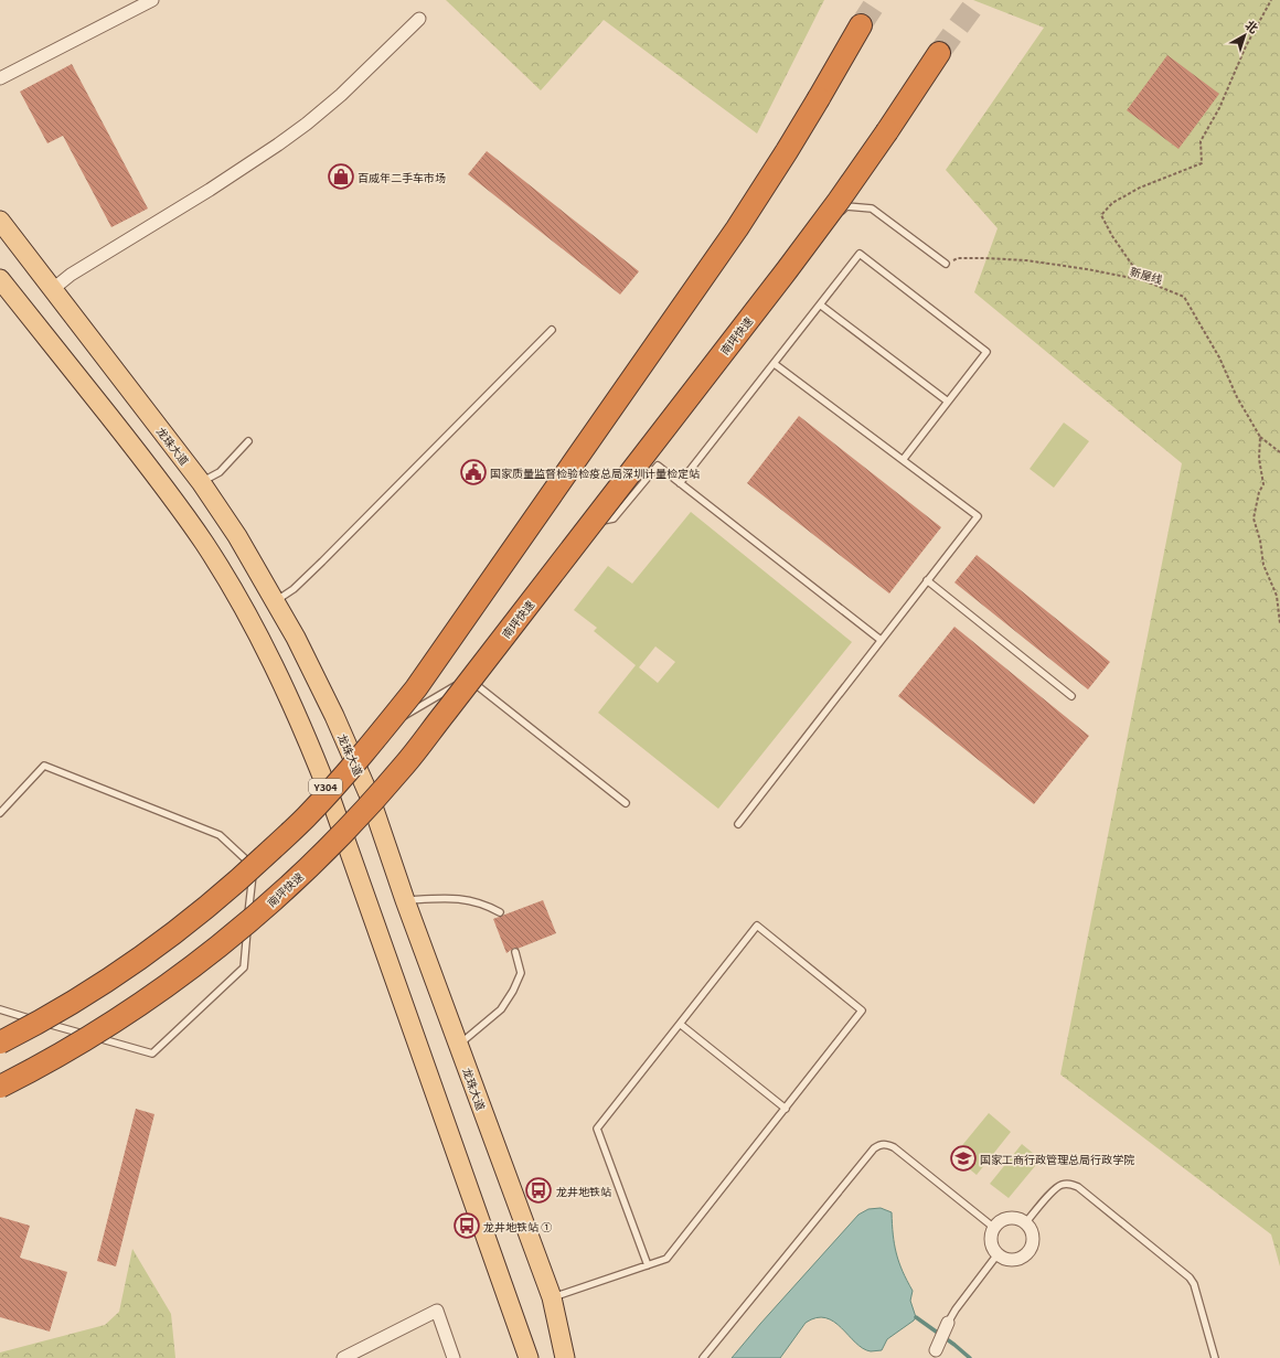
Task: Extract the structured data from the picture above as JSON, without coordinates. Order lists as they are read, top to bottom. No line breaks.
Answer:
{"streets":{"highway":["南坪快速"],"main road":["龙珠大道","Y304"],"path":["新屋线"]},"places":{"shop":["百威年二手车市场"],"public building":["国家质量监督检验检疫总局深圳计量检定站"],"school or university":["国家工商行政管理总局行政学院"],"bus stop":["龙井地铁站","龙井地铁站 ①"]},"north":"top right"}
